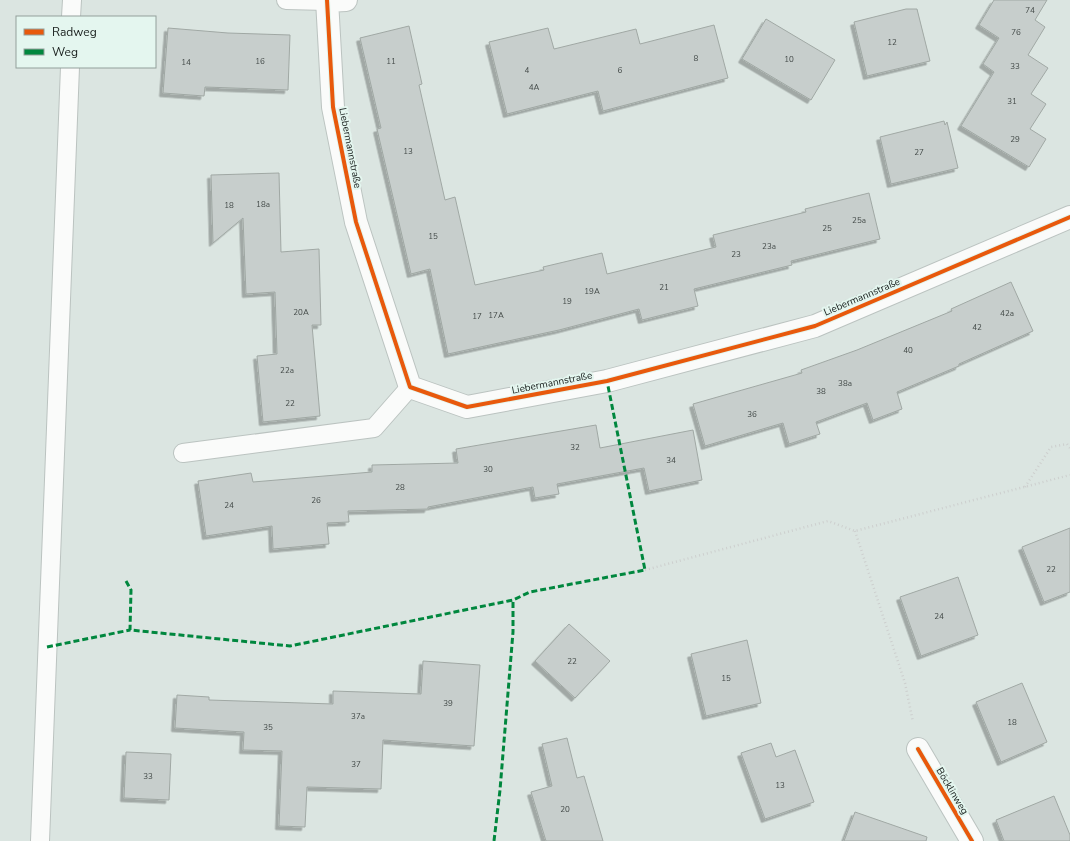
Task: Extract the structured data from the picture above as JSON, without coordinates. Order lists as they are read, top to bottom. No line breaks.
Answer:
{"streets":{"street":["Liebermannstraße","Böcklinweg"]},"house_numbers":["74","76","12","8","10","16","11","14","33","4","6","4A","31","29","13","27","18a","18","25a","25","15","23a","23","21","19A","19","20A","42a","17A","17","42","40","22a","38a","38","22","36","32","34","30","28","26","24","22","24","22","15","39","37a","18","35","37","33","13","20"],"legend":["Radweg","Weg"]}
